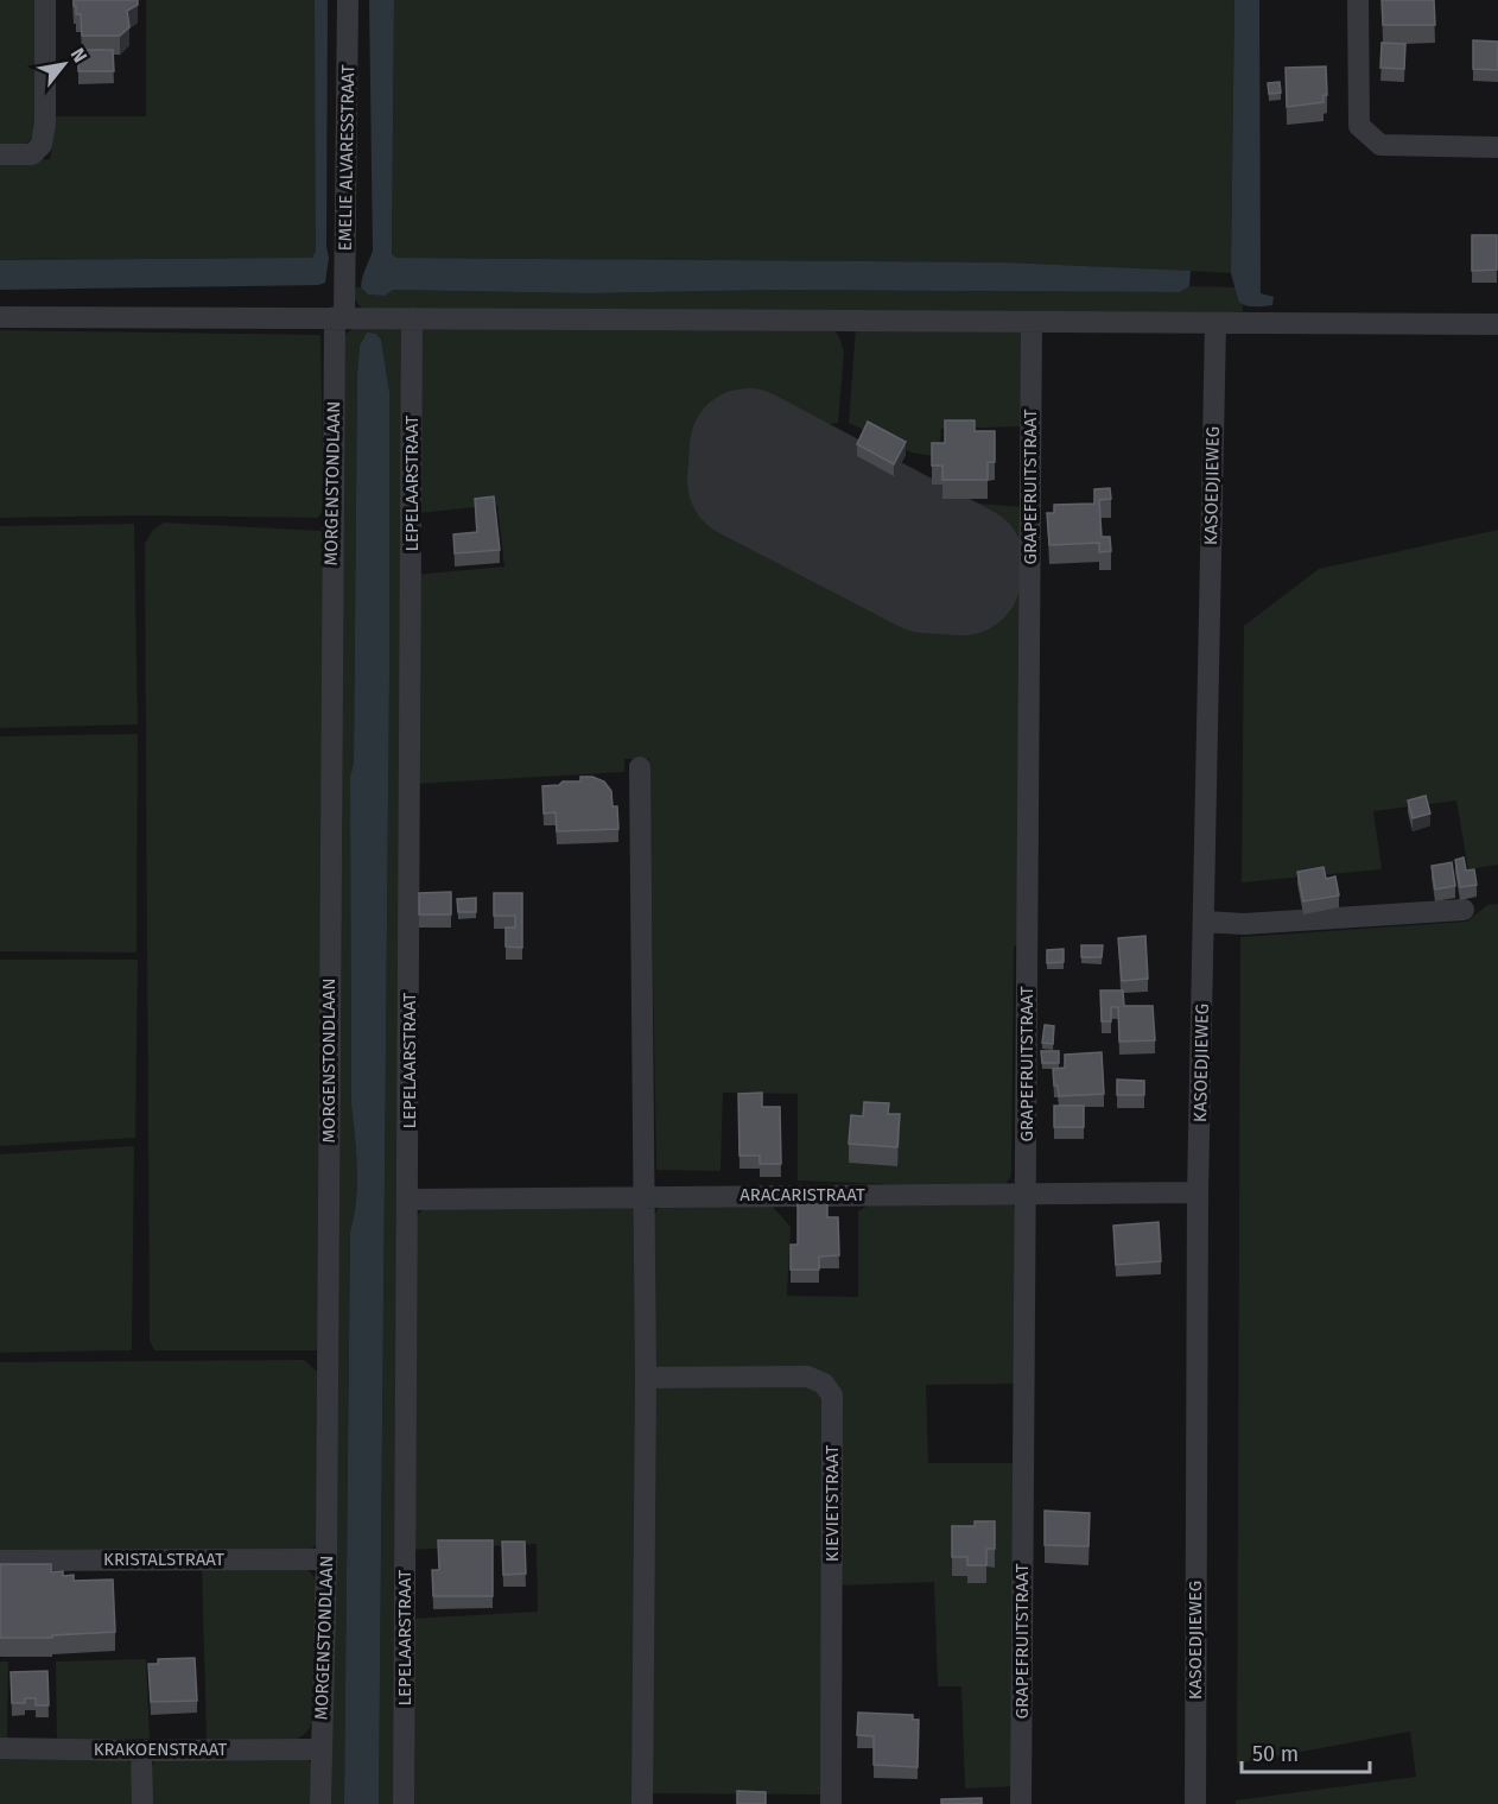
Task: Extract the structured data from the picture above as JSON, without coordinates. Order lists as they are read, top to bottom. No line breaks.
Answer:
{"streets":{"street":["EMELIE ALVARESSTRAAT","MORGENSTONDLAAN","LEPELAARSTRAAT","KASOEDJIEWEG","GRAPEFRUITSTRAAT","ARACARISTRAAT","KIEVIETSTRAAT","KRISTALSTRAAT","KRAKOENSTRAAT"]},"crossings":[["EMELIE ALVARESSTRAAT","MORGENSTONDLAAN"],["MORGENSTONDLAAN","KRISTALSTRAAT"],["MORGENSTONDLAAN","KRAKOENSTRAAT"],["LEPELAARSTRAAT","ARACARISTRAAT"],["KASOEDJIEWEG","ARACARISTRAAT"],["GRAPEFRUITSTRAAT","ARACARISTRAAT"]],"scale_bar":"50 m","north":"top right"}
